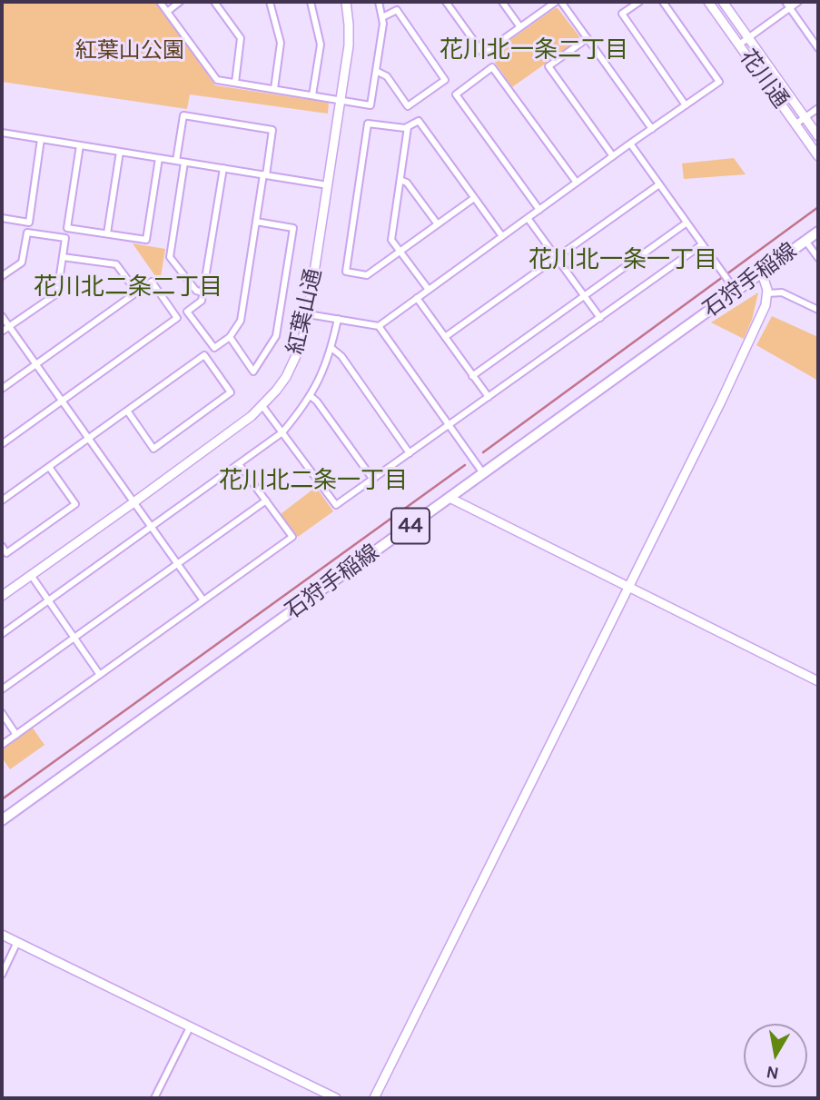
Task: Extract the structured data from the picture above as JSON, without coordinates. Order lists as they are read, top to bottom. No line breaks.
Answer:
{"streets":{"main road":["石狩手稲線","44"],"street":["花川通","紅葉山通"]},"districts":["花川北一条二丁目","花川北一条一丁目","花川北二条二丁目","花川北二条一丁目"],"parks":["紅葉山公園"],"north":"bottom"}
